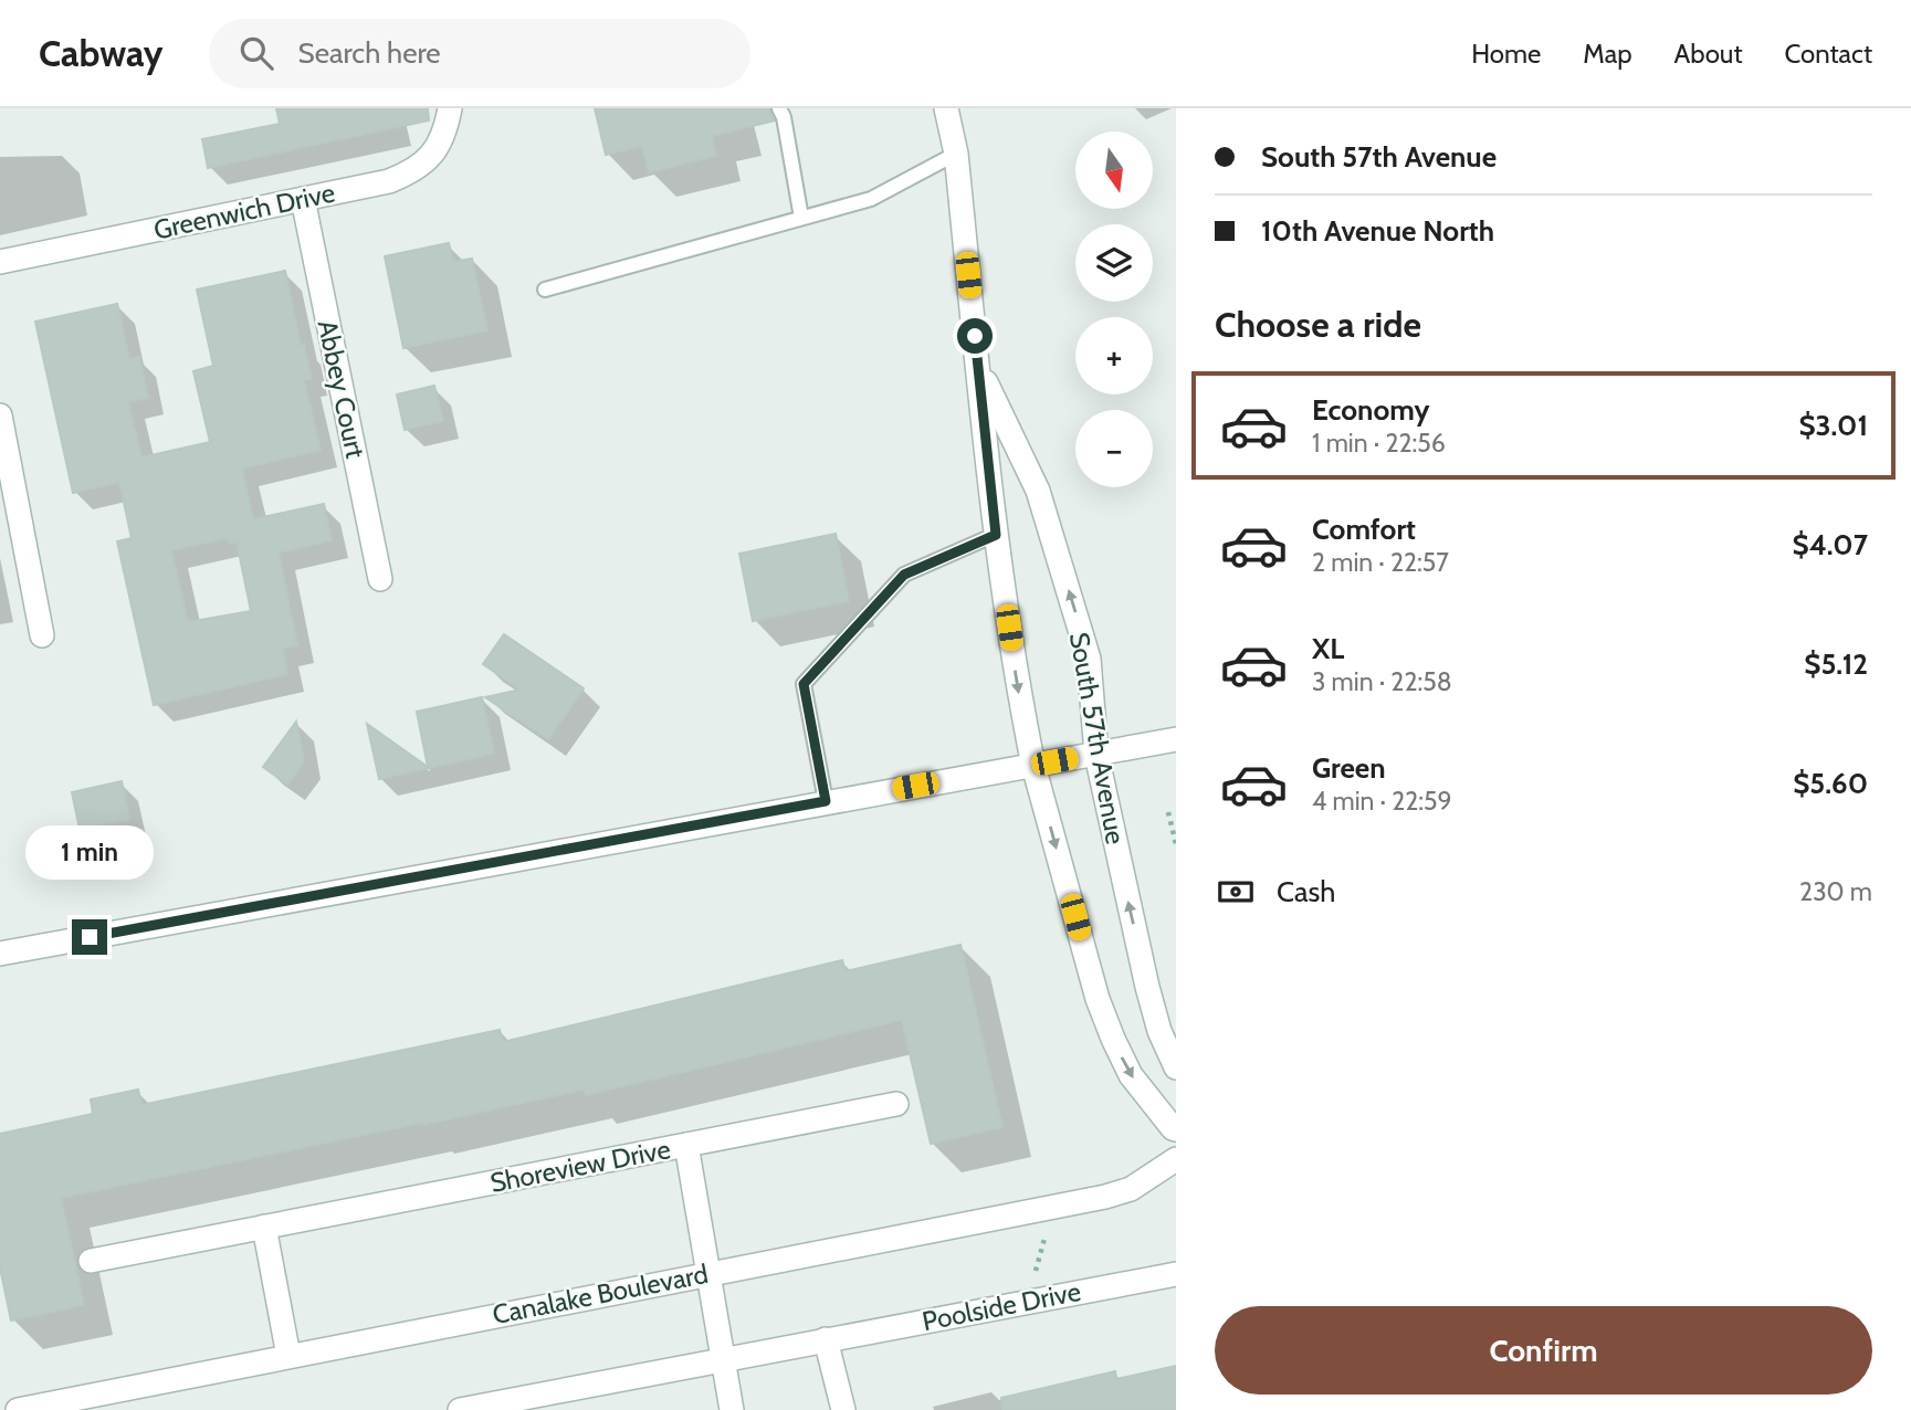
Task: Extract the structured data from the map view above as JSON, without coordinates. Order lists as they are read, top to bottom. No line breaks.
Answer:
{"streets":{"street":["Greenwich Drive","Abbey Court","South 57th Avenue","Shoreview Drive","Canalake Boulevard","Poolside Drive"]},"crossings":[["Greenwich Drive","Abbey Court"]],"north":"bottom","page":{"header":"Cabway","search":"Search here","nav":["Home","Map","About","Contact"],"banner":["South 57th Avenue","10th Avenue North"],"map_buttons":["+","−"],"heading":"Choose a ride","list":[{"name":"Economy","note":"1 min · 22:56","value":"$3.01"},{"name":"Comfort","note":"2 min · 22:57","value":"$4.07"},{"name":"XL","note":"3 min · 22:58","value":"$5.12"},{"name":"Green","note":"4 min · 22:59","value":"$5.60"}],"bubble":"1 min","pay":["Cash","230 m"],"buttons":"Confirm"}}
